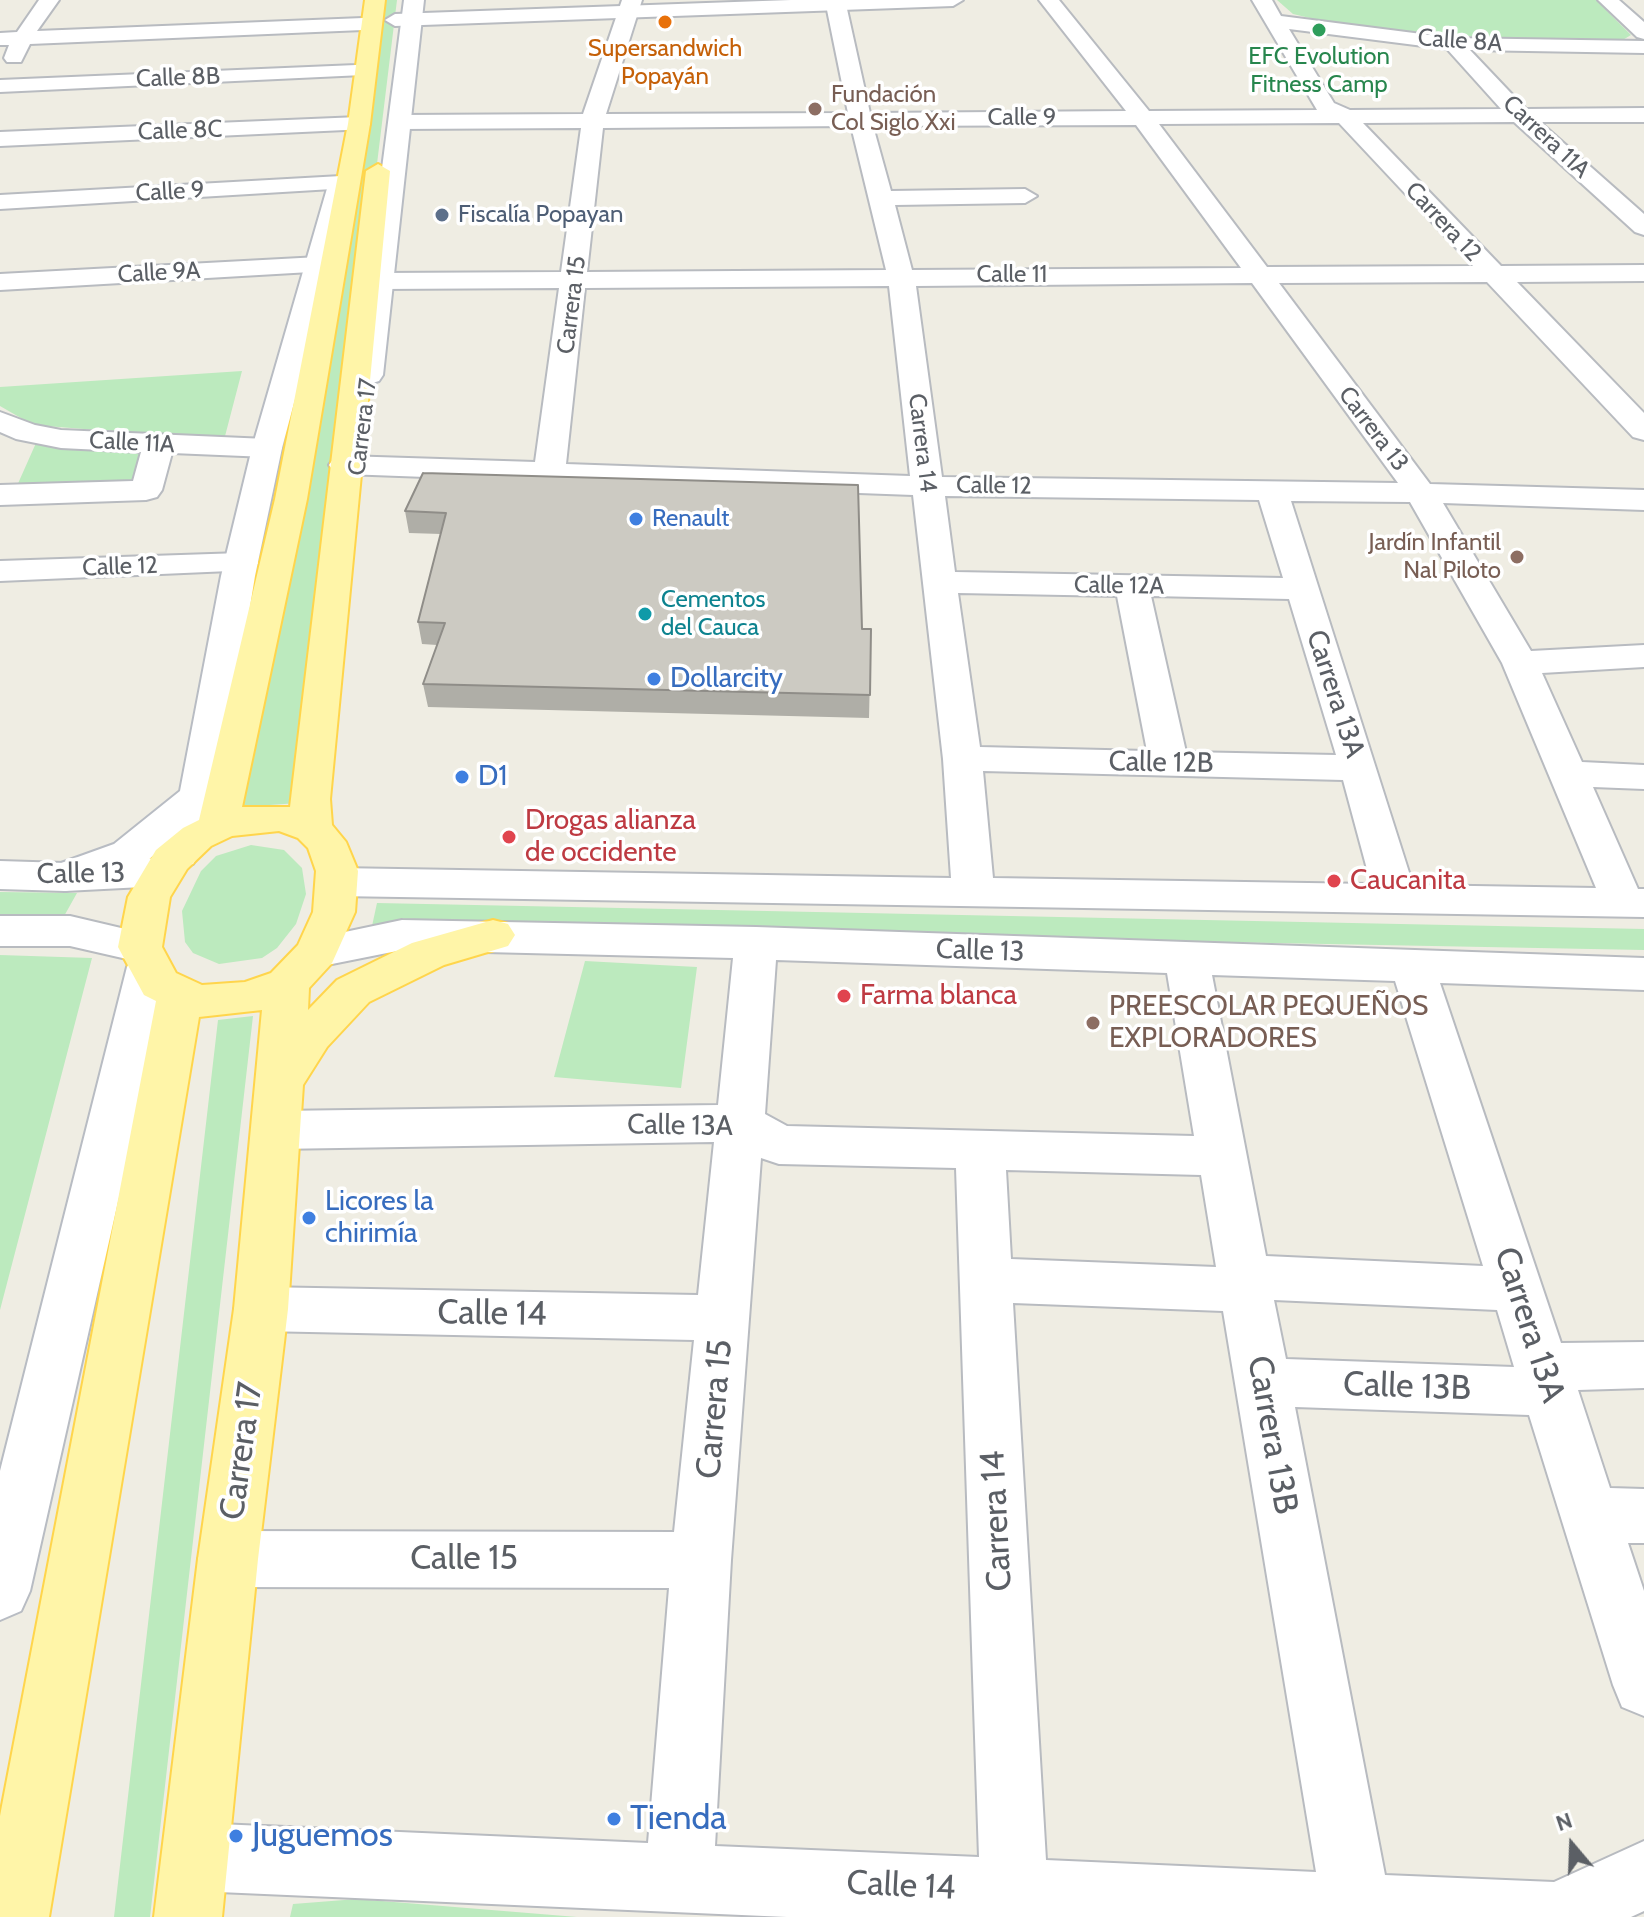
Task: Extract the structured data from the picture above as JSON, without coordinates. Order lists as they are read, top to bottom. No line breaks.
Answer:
{"streets":{"main road":["Carrera 17"],"street":["Calle 8A","Calle 8B","Calle 9","Calle 8C","Carrera 11A","Carrera 12","Calle 9A","Calle 11","Carrera 15","Carrera 13","Calle 11A","Carrera 14","Calle 12","Calle 12A","Carrera 13A","Calle 12B","Calle 13","Calle 13A","Calle 14","Calle 13B","Carrera 13B","Calle 15"]},"crossings":[["Calle 8A","Carrera 11A"],["Calle 8A","Carrera 12"],["Calle 9","Carrera 11A"],["Calle 9","Carrera 12"],["Calle 9","Carrera 15"],["Calle 9","Carrera 17"],["Calle 9","Carrera 13"],["Calle 9","Carrera 14"],["Calle 8C","Carrera 17"],["Carrera 12","Calle 11"],["Calle 11","Carrera 15"],["Calle 11","Carrera 17"],["Calle 11","Carrera 13"],["Calle 11","Carrera 14"],["Carrera 15","Calle 12"],["Carrera 15","Calle 13"],["Carrera 15","Calle 13A"],["Carrera 15","Calle 14"],["Carrera 15","Calle 15"],["Carrera 17","Calle 12"],["Carrera 17","Calle 13"],["Carrera 17","Calle 13A"],["Carrera 17","Calle 14"],["Carrera 17","Calle 15"],["Carrera 13","Calle 12"],["Carrera 13","Calle 13"],["Carrera 14","Calle 12"],["Carrera 14","Calle 12A"],["Carrera 14","Calle 12B"],["Carrera 14","Calle 13"],["Carrera 14","Calle 13A"],["Carrera 14","Calle 14"],["Calle 12","Carrera 13A"],["Calle 12A","Carrera 13A"],["Carrera 13A","Calle 12B"],["Carrera 13A","Calle 13"],["Carrera 13A","Calle 13B"],["Calle 13","Carrera 13B"],["Calle 13A","Carrera 13B"],["Calle 14","Carrera 13B"],["Calle 13B","Carrera 13B"]],"places":["Supersandwich Popayán","EFC Evolution Fitness Camp","Fundación Col Siglo Xxi","Fiscalía Popayan","Renault","Jardín Infantil Nal Piloto","Cementos del Cauca","Dollarcity","D1","Drogas alianza de occidente","Caucanita","Farma blanca","PREESCOLAR PEQUEÑOS EXPLORADORES","Licores la chirimía","Tienda","Juguemos"],"north":"top"}
